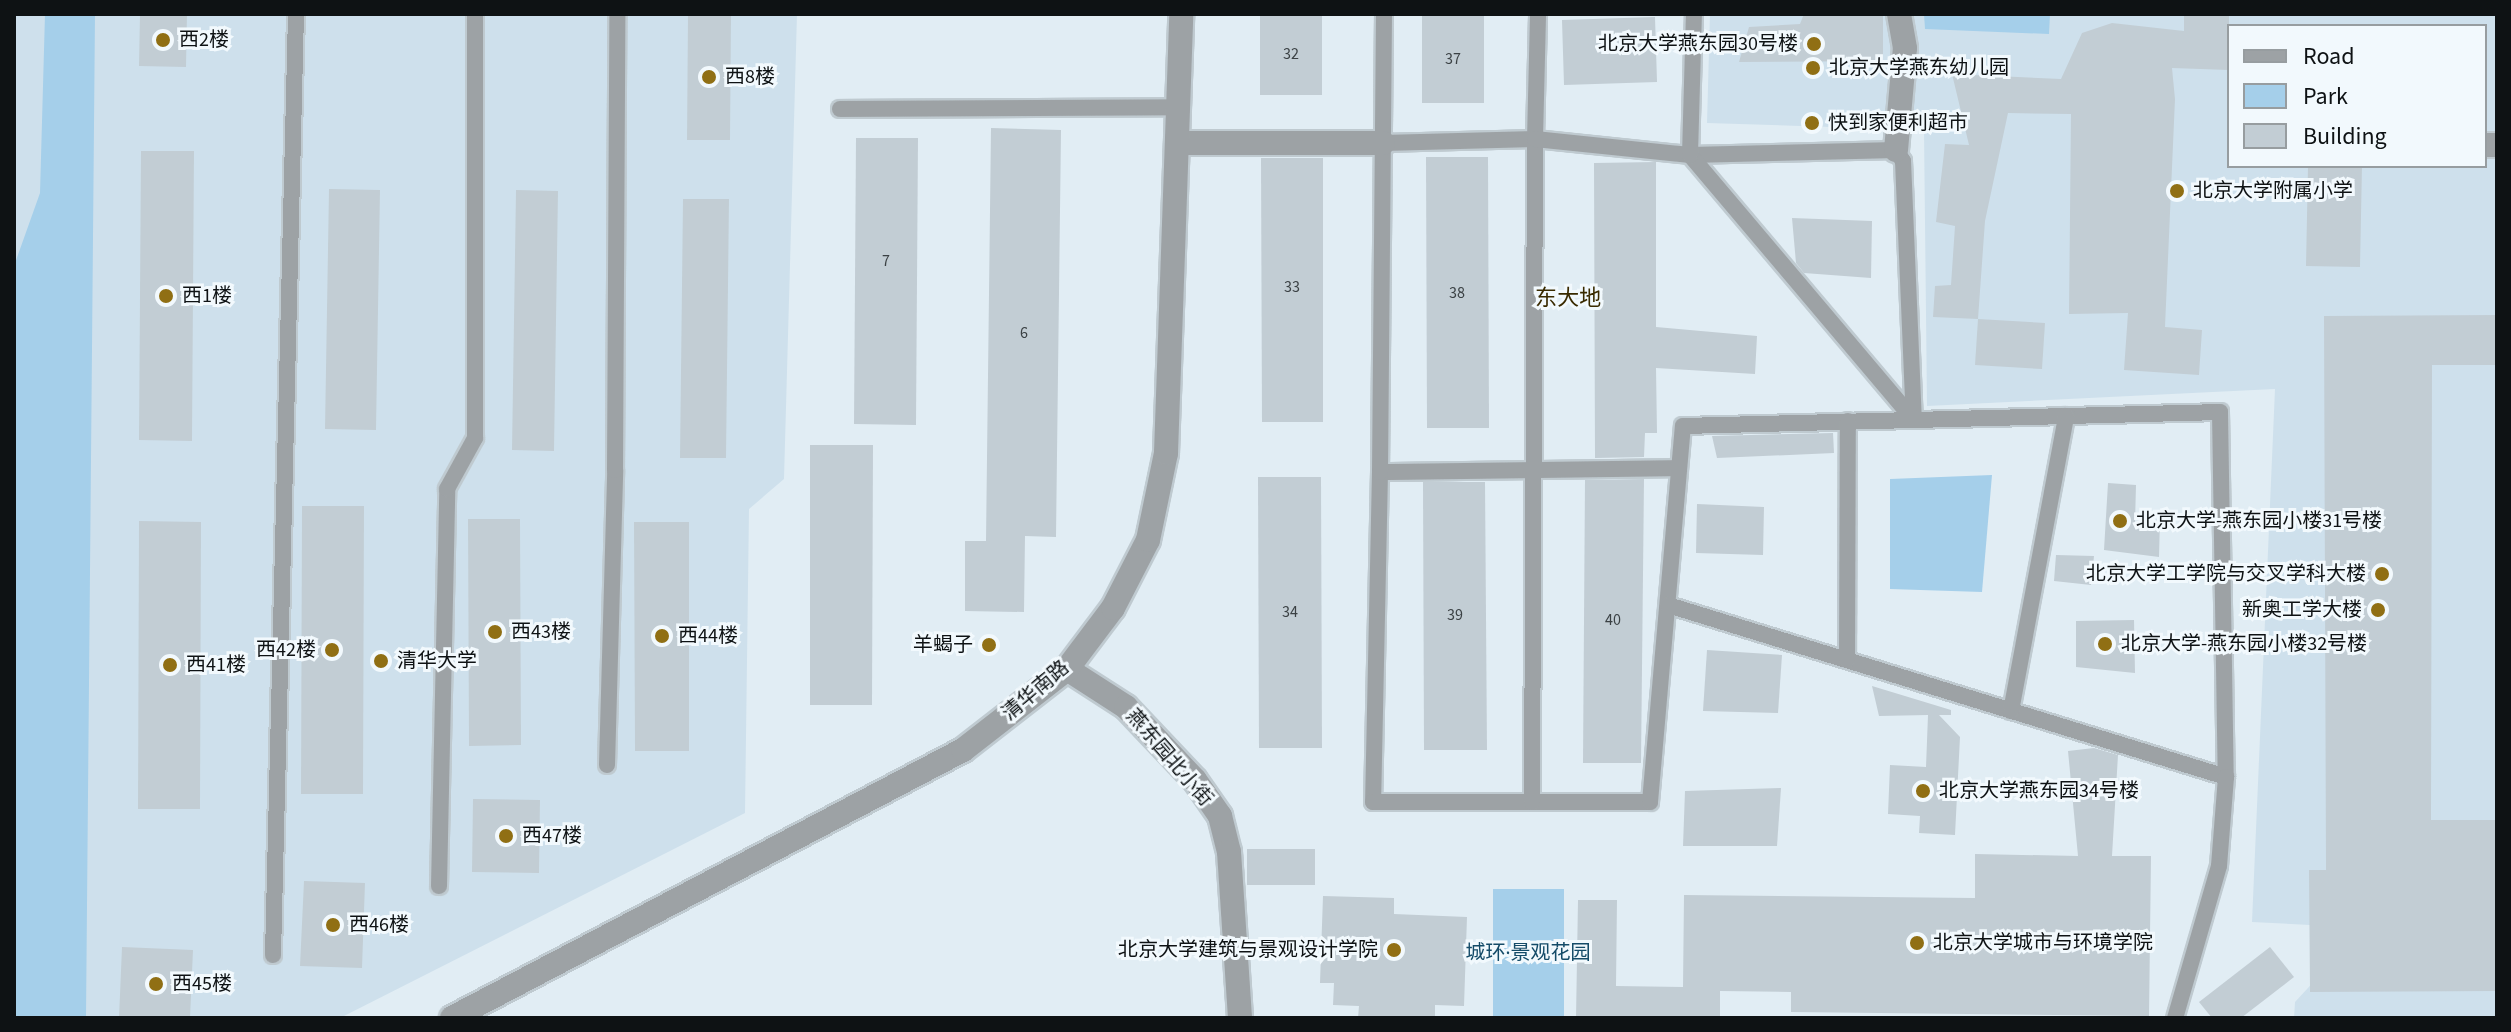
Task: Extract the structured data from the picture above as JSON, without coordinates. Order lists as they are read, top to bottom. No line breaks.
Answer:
{"streets":{"street":["清华南路","燕东园北小街"]},"crossings":[["清华南路","燕东园北小街"]],"districts":["东大地"],"parks":["城环·景观花园"],"places":["西2楼","北京大学燕东园30号楼","北京大学燕东幼儿园","西8楼","快到家便利超市","北京大学附属小学","西1楼","北京大学-燕东园小楼31号楼","北京大学工学院与交叉学科大楼","新奥工学大楼","西43楼","西44楼","北京大学-燕东园小楼32号楼","羊蝎子","西42楼","清华大学","西41楼","北京大学燕东园34号楼","西47楼","西46楼","北京大学城市与环境学院","北京大学建筑与景观设计学院","西45楼"],"house_numbers":["32","37","7","33","38","6","34","39","40"],"legend":["Road","Park","Building"]}
